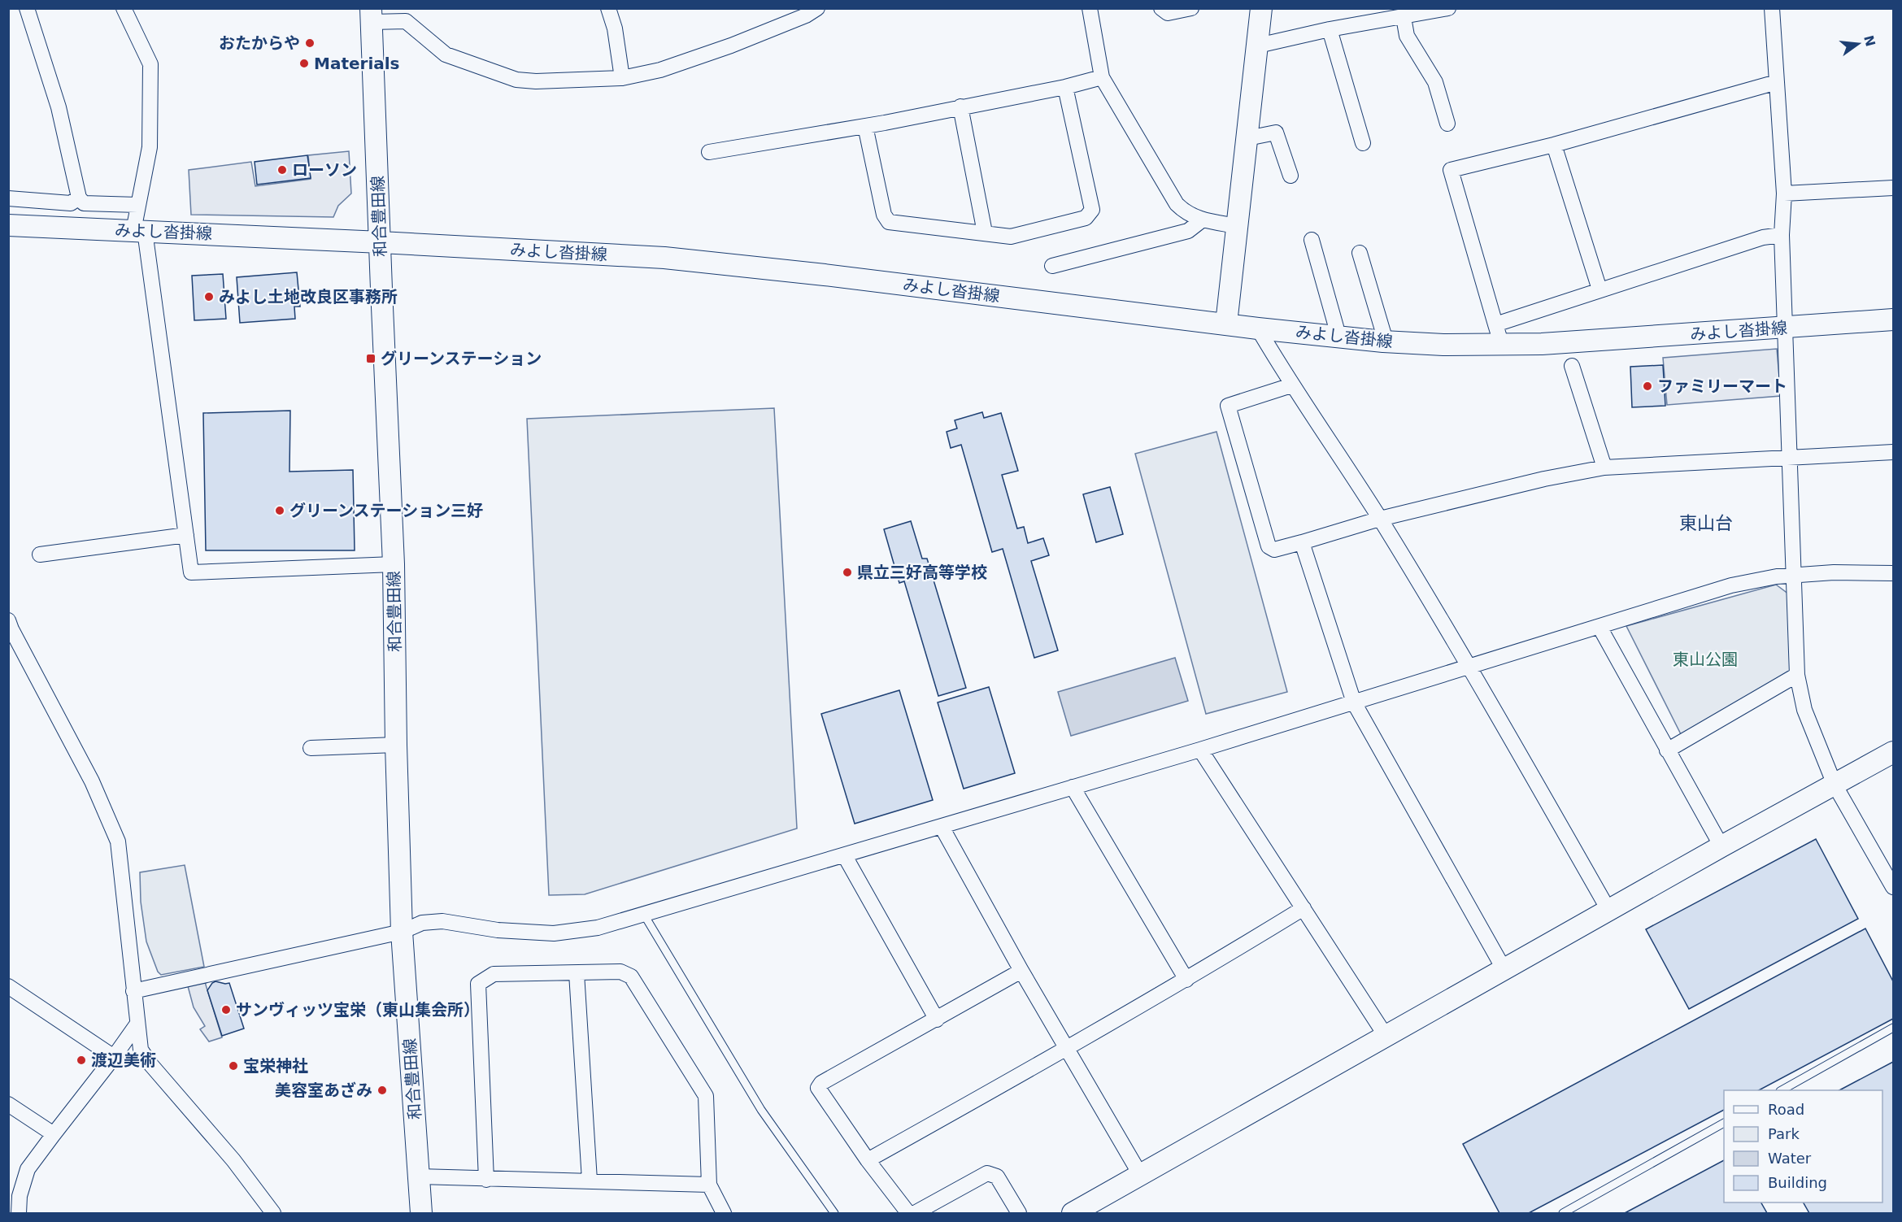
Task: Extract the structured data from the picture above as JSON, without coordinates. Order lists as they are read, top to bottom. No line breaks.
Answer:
{"streets":{"main road":["和合豊田線","みよし沓掛線"]},"crossings":[["和合豊田線","みよし沓掛線"]],"districts":["東山台"],"parks":["東山公園"],"places":{"other":["おたからや","Materials","ローソン","みよし土地改良区事務所","ファミリーマート","グリーンステーション三好","県立三好高等学校","サンヴィッツ宝栄（東山集会所）","渡辺美術","宝栄神社","美容室あざみ"],"transit":["グリーンステーション"]},"legend":["Road","Park","Water","Building"],"north":"right"}
